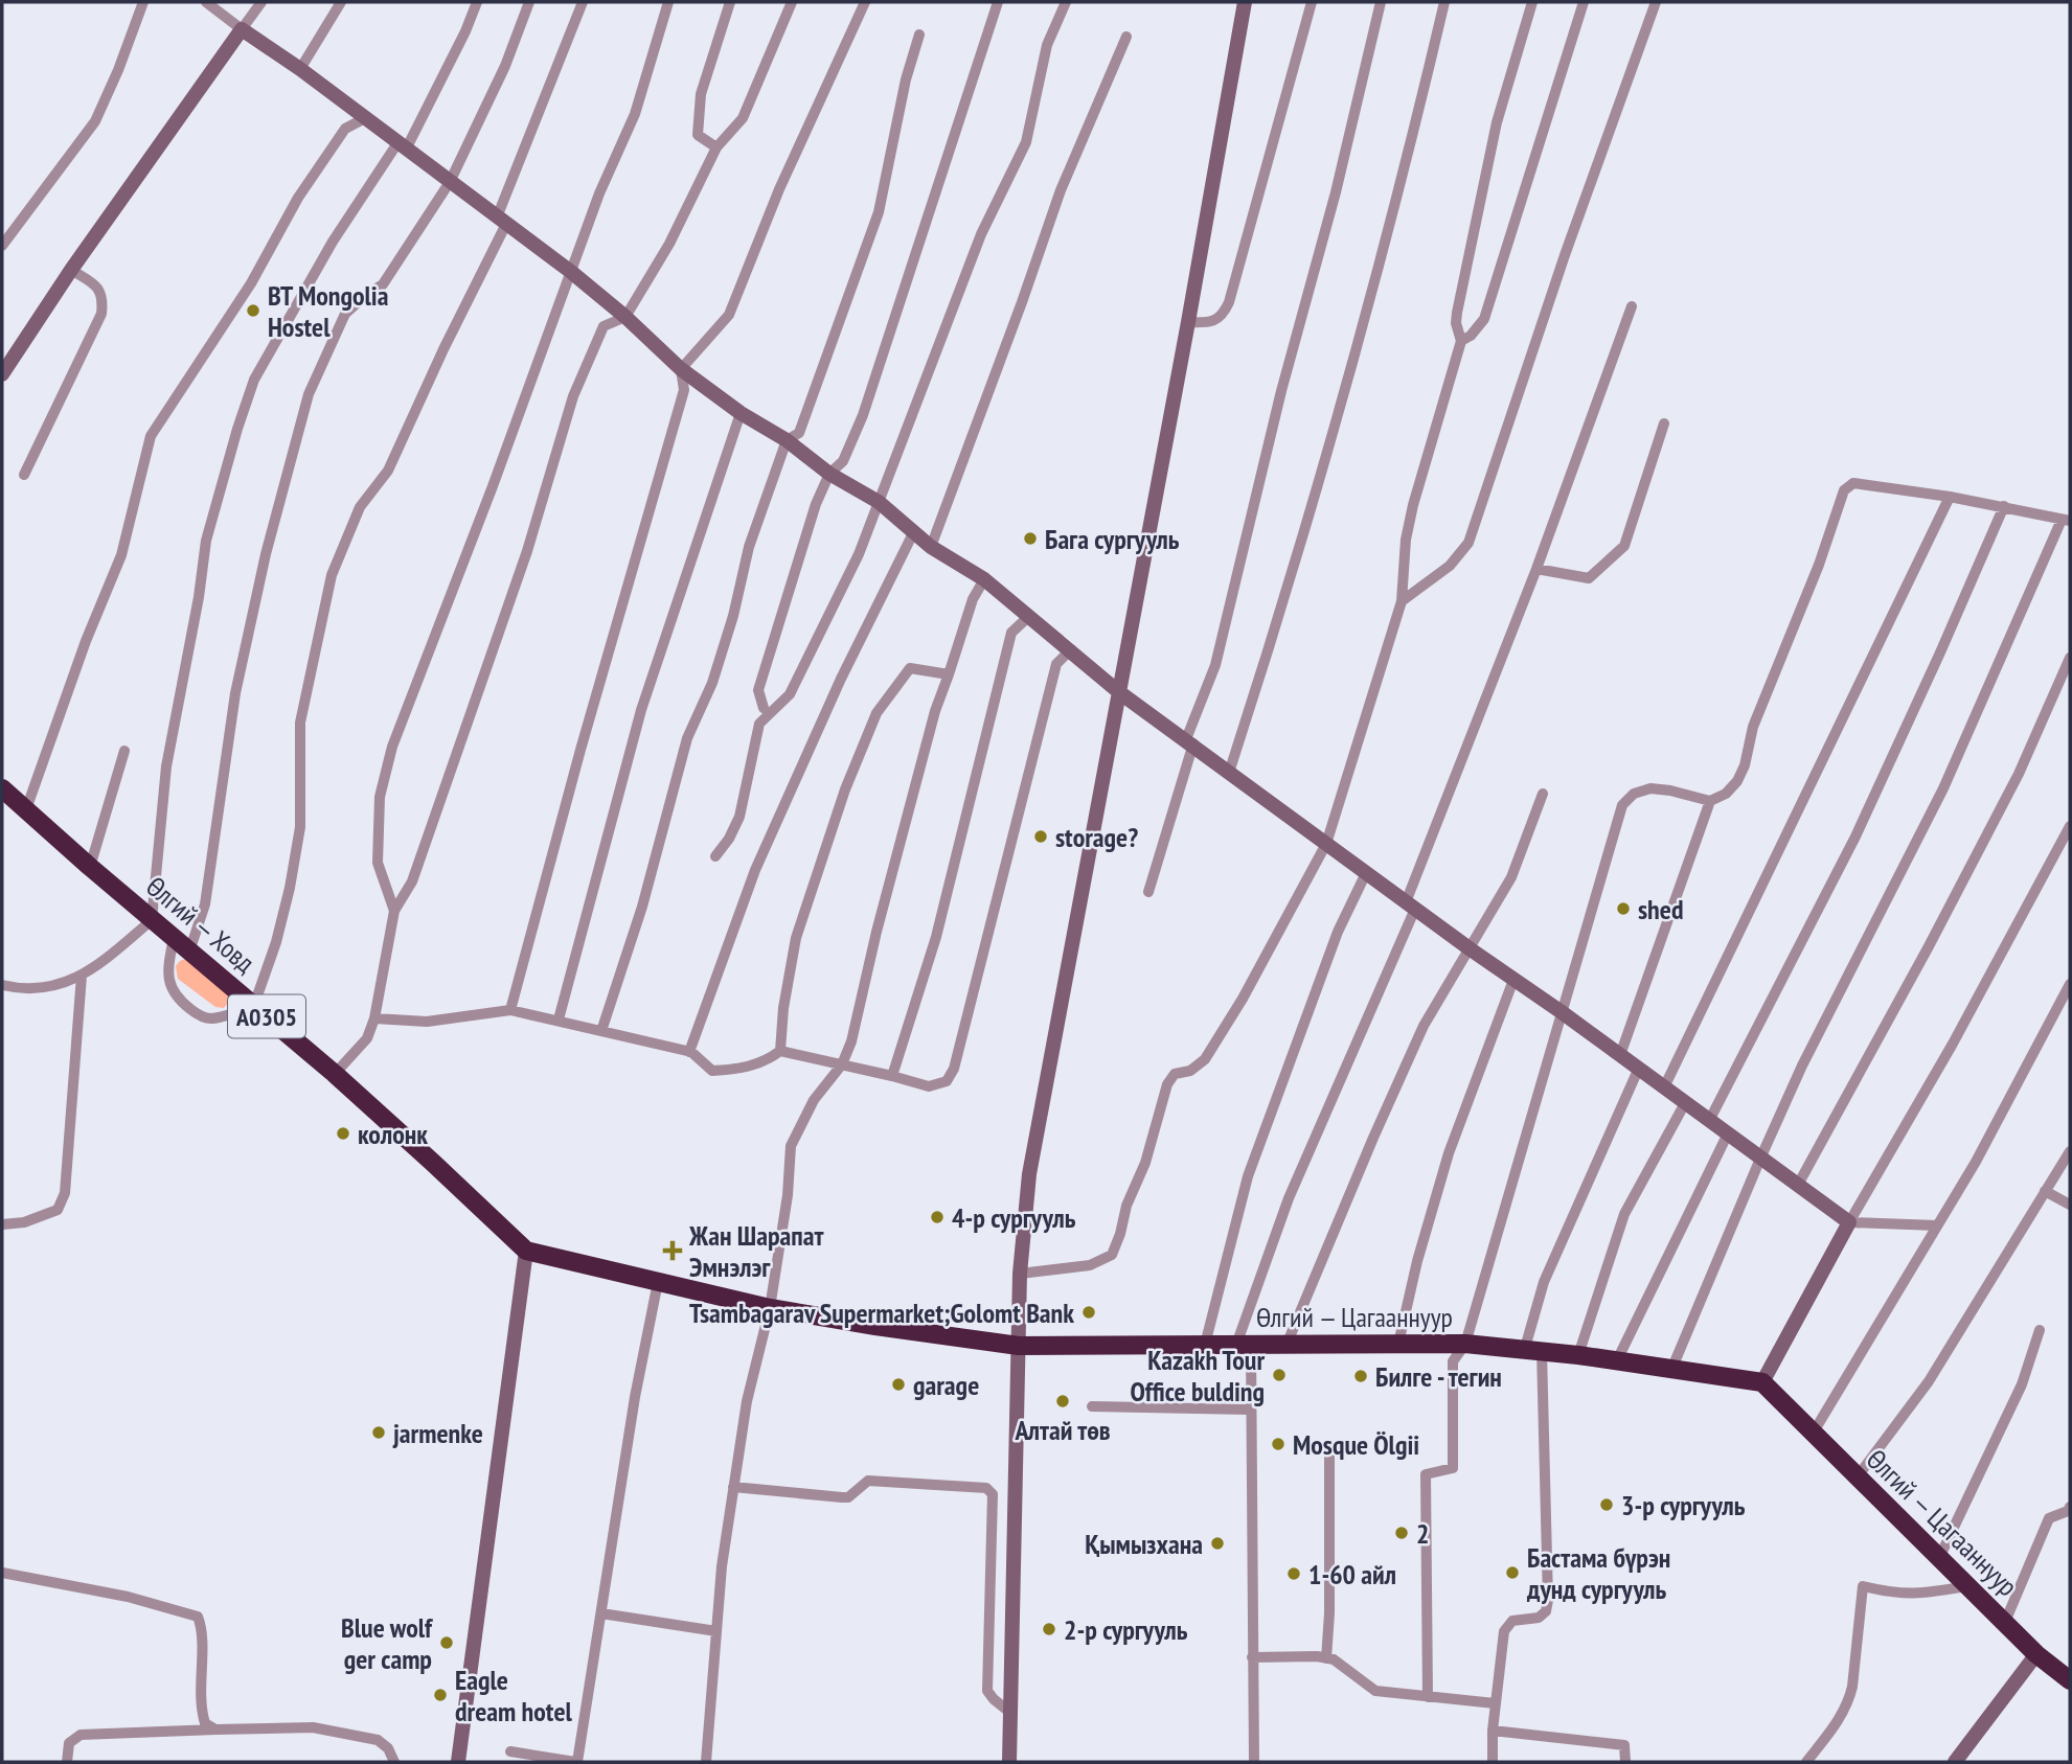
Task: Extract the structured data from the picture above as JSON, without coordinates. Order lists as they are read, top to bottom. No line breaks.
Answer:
{"streets":{"highway":["Өлгий — Ховд","A0305","Өлгий — Цагааннуур"]},"crossings":[["Өлгий — Ховд","Өлгий — Цагааннуур"]],"places":{"other":["BT Mongolia Hostel","Бага сургууль","storage?","shed","колонк","4-р сургууль","Tsambagarav Supermarket;Golomt Bank","Kazakh Tour Office bulding","Билге - тегин","garage","Алтай төв","jarmenke","Mosque Ölgii","3-р сургууль","2","Қымызхана","Бастама бүрэн дунд сургууль","1-60 айл","2-р сургууль","Blue wolf ger camp","Eagle dream hotel"],"health":["Жан Шарапат Эмнэлэг"]}}
